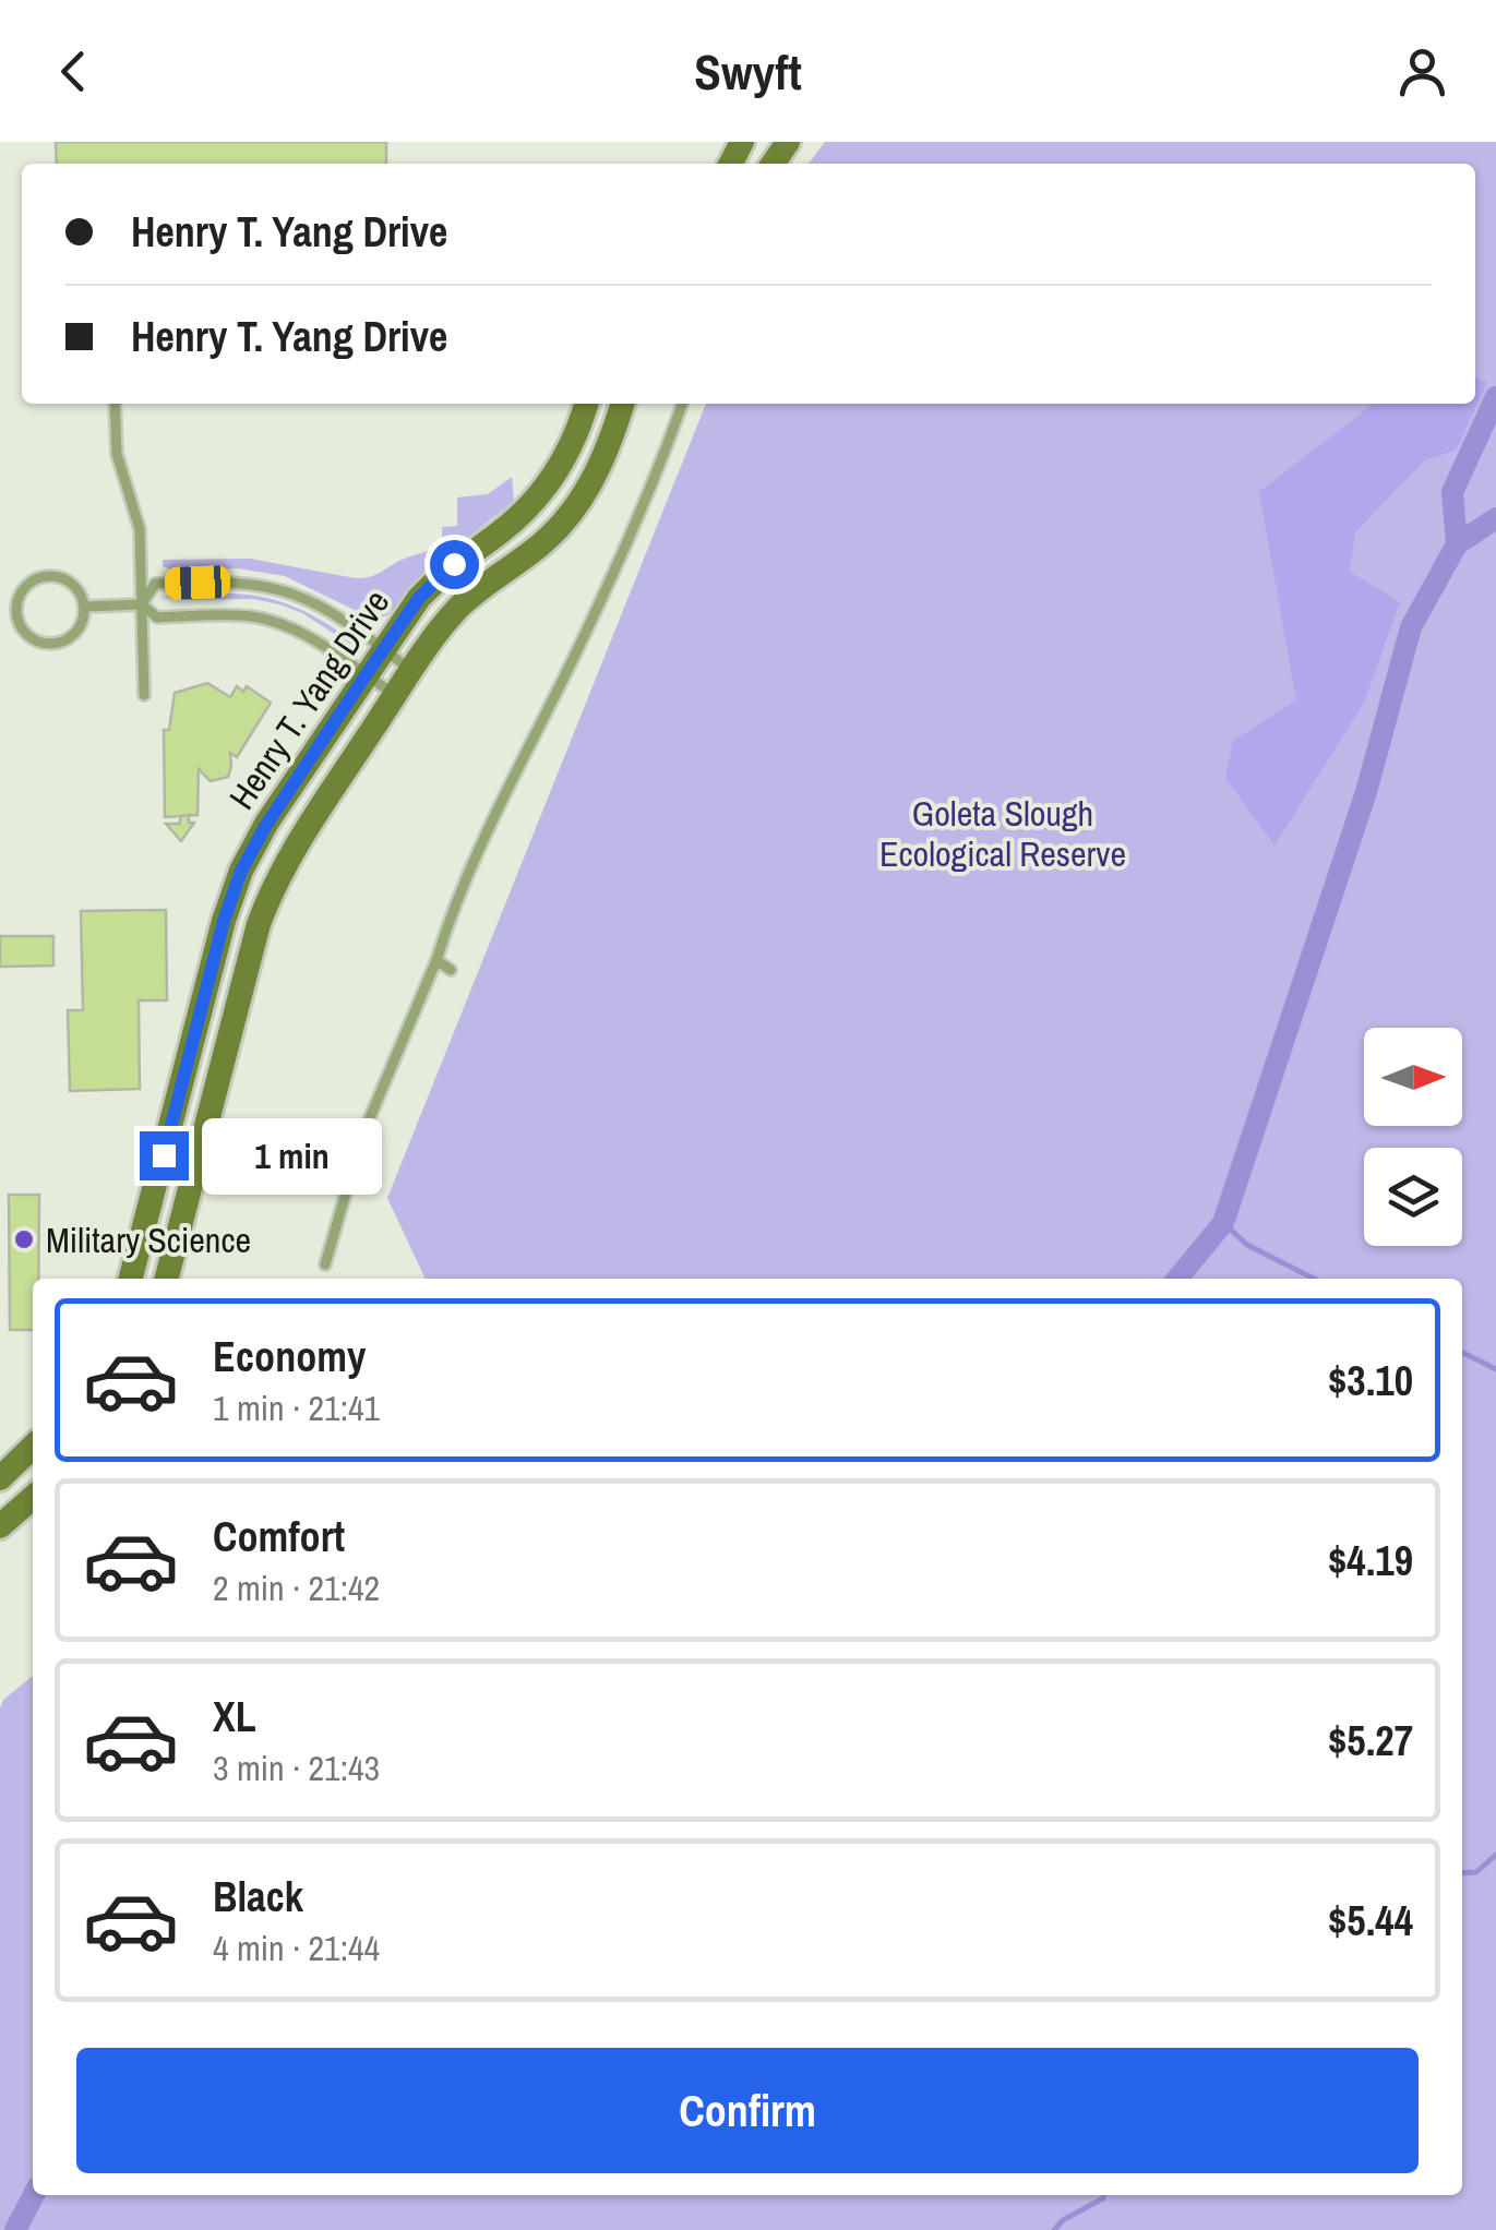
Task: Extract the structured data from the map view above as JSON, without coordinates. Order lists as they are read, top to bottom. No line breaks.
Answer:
{"streets":{"main road":["Henry T. Yang Drive"]},"parks":["Goleta Slough Ecological Reserve"],"places":["Military Science"],"north":"right","page":{"header":"Swyft","banner":["Henry T. Yang Drive","Henry T. Yang Drive"],"bubble":"1 min","list":[{"name":"Economy","note":"1 min · 21:41","value":"$3.10"},{"name":"Comfort","note":"2 min · 21:42","value":"$4.19"},{"name":"XL","note":"3 min · 21:43","value":"$5.27"},{"name":"Black","note":"4 min · 21:44","value":"$5.44"}],"buttons":"Confirm"}}
